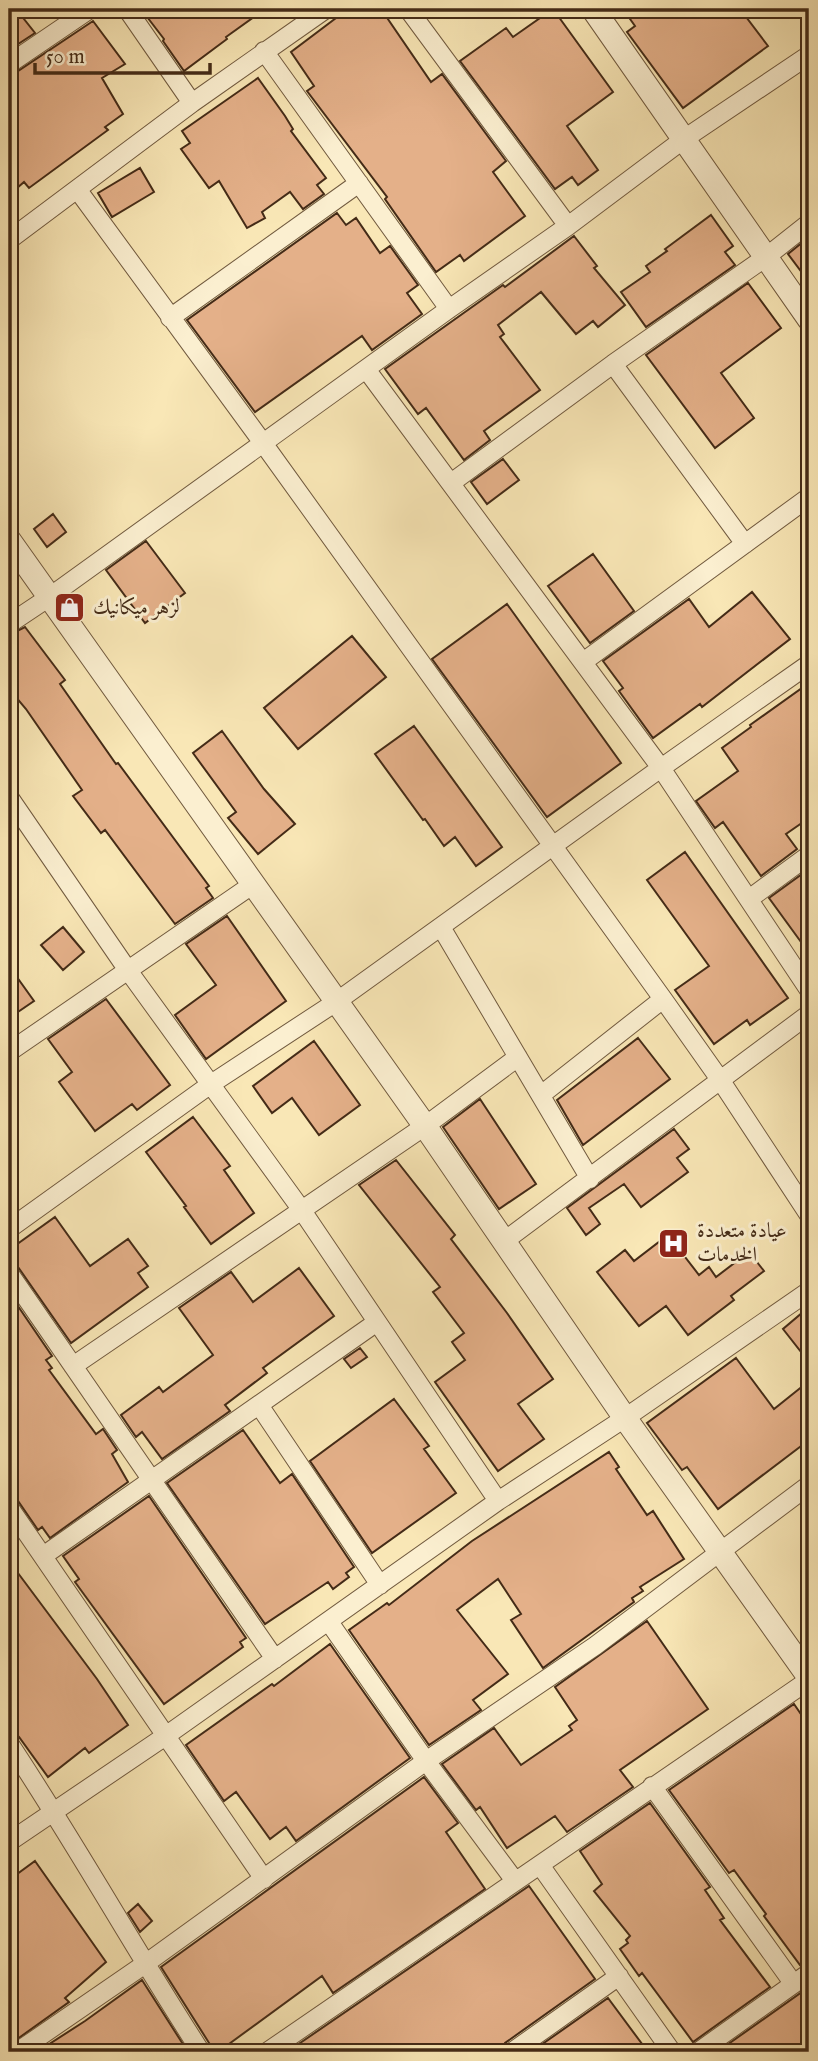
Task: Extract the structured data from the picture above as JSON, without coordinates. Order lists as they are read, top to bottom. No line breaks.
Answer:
{"places":{"shop":["لزهر ميكانيك"],"hospital":["عيادة متعددة الخدمات"]},"scale_bar":"50 m"}
